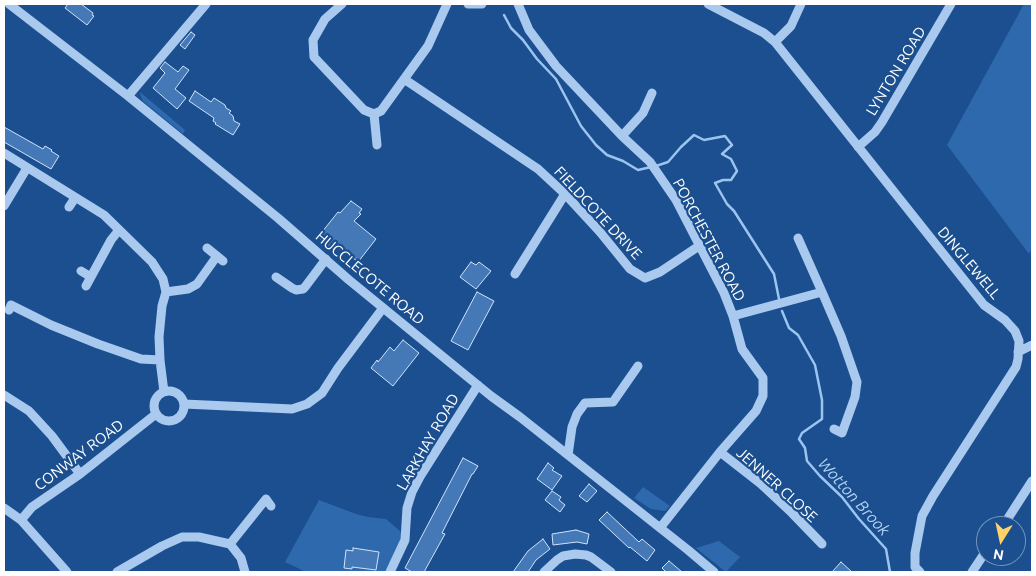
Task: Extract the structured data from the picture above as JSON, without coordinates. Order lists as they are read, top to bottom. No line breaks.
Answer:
{"streets":{"street":["LYNTON ROAD","FIELDCOTE DRIVE","PORCHESTER ROAD","DINGLEWELL","HUCCLECOTE ROAD","LARKHAY ROAD","CONWAY ROAD","JENNER CLOSE"]},"crossings":[["LYNTON ROAD","DINGLEWELL"],["FIELDCOTE DRIVE","PORCHESTER ROAD"],["PORCHESTER ROAD","HUCCLECOTE ROAD"],["PORCHESTER ROAD","JENNER CLOSE"],["HUCCLECOTE ROAD","LARKHAY ROAD"]],"water":["Wotton Brook"],"north":"bottom"}
